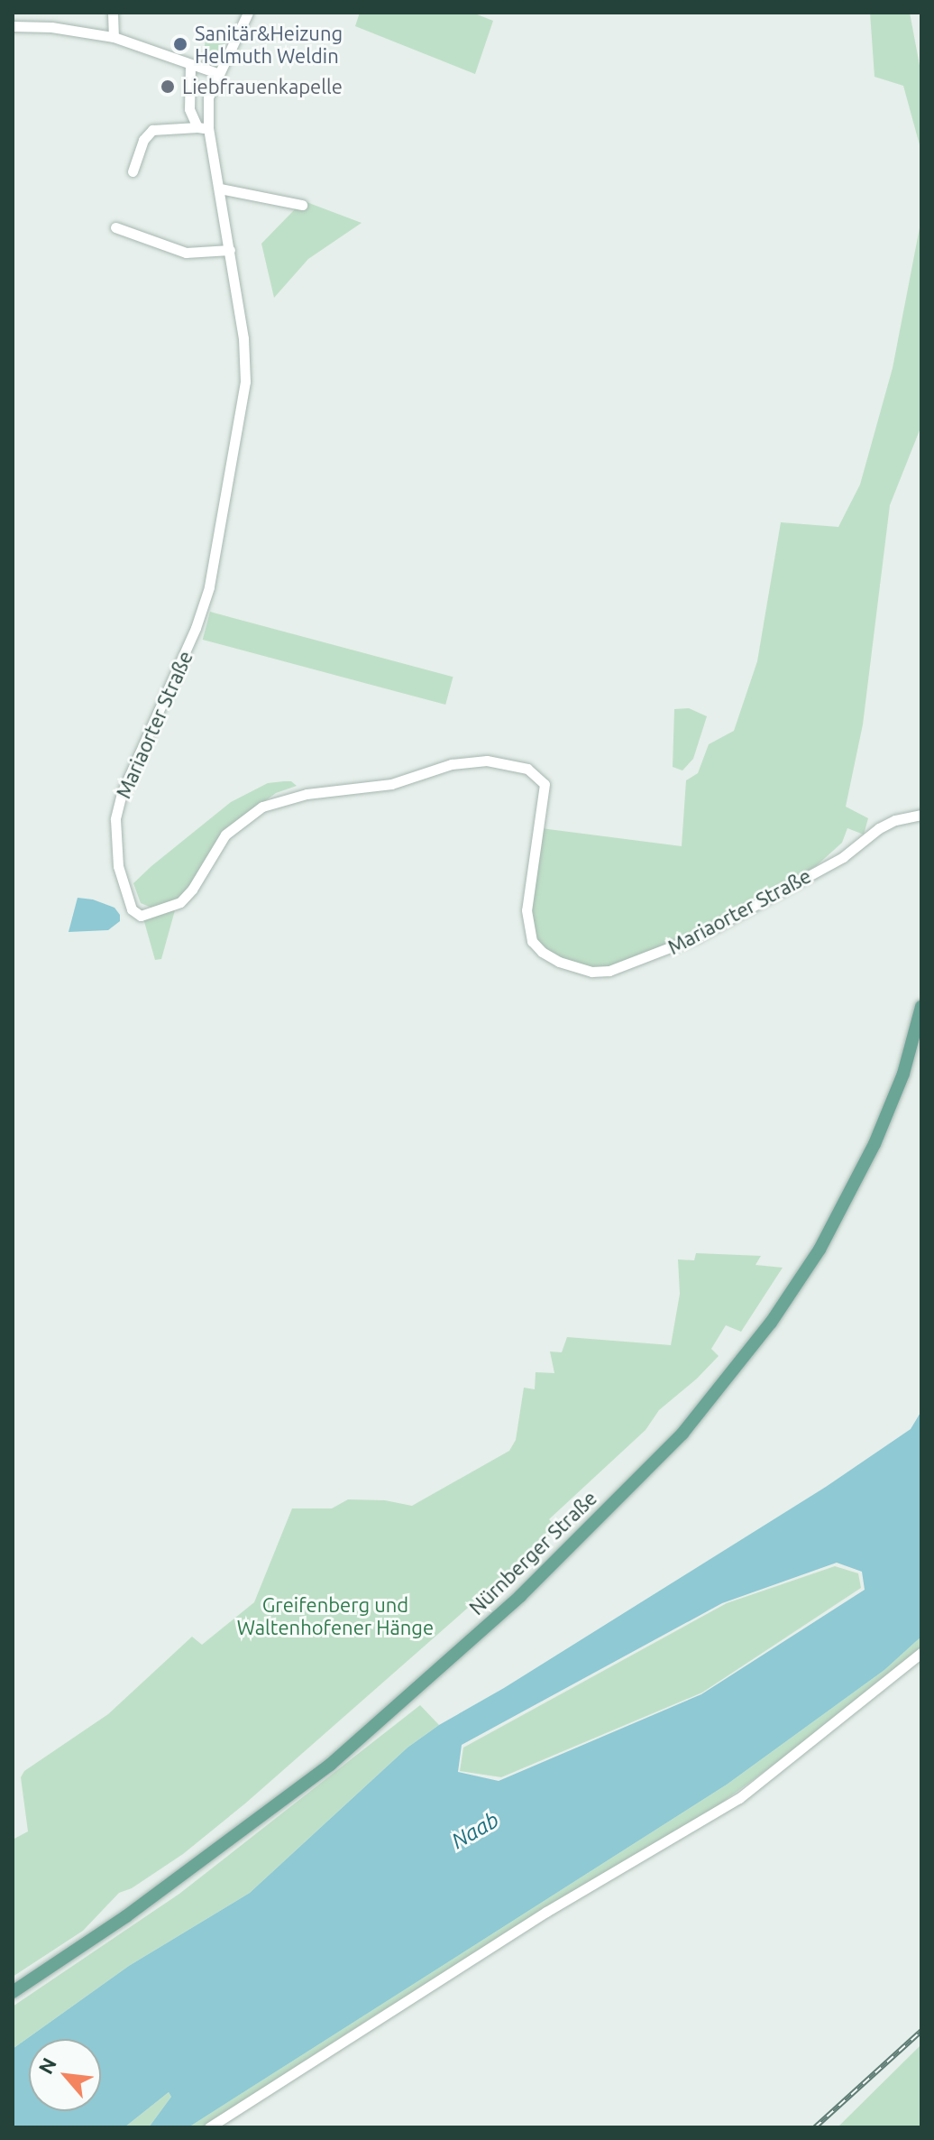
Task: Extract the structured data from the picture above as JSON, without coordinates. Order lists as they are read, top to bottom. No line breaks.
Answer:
{"streets":{"main road":["Nürnberger Straße"],"street":["Mariaorter Straße"]},"water":["Naab"],"parks":["Greifenberg und Waltenhofener Hänge"],"places":["Sanitär&Heizung Helmuth Weldin","Liebfrauenkapelle"],"north":"top left"}
